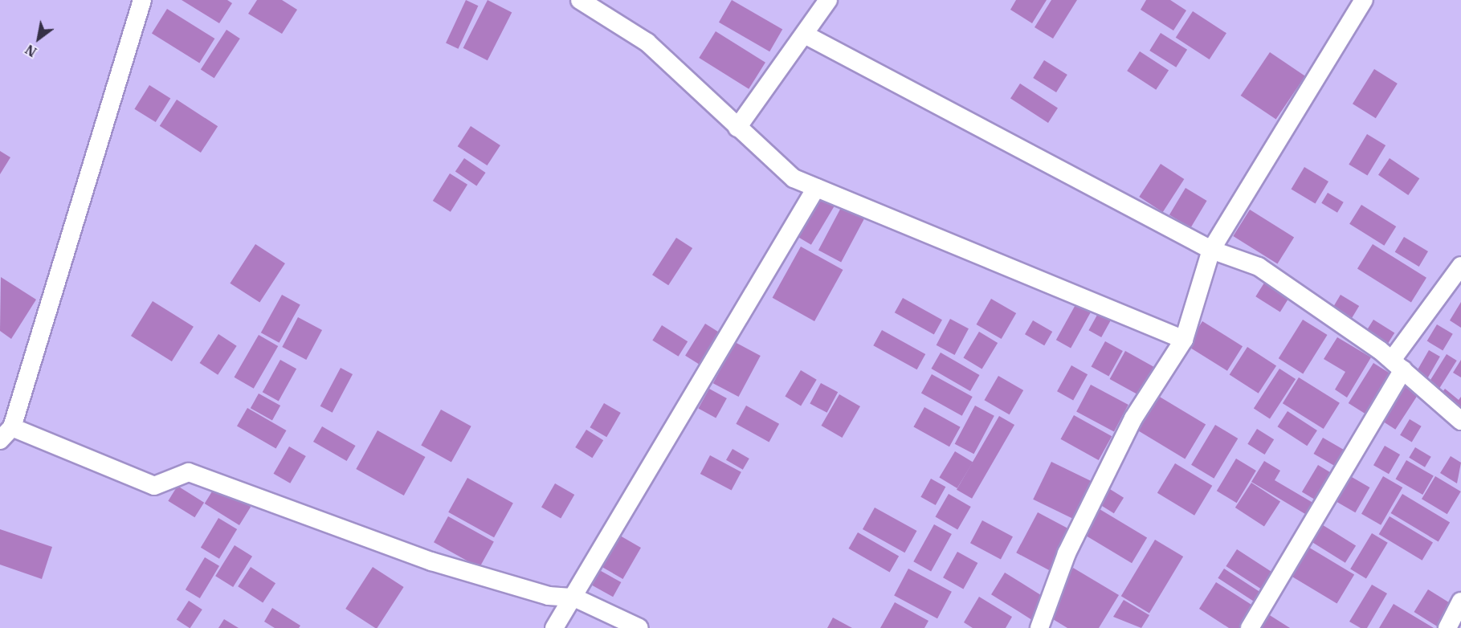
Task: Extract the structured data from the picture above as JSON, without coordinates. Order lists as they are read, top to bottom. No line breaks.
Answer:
{"north":"bottom left"}
